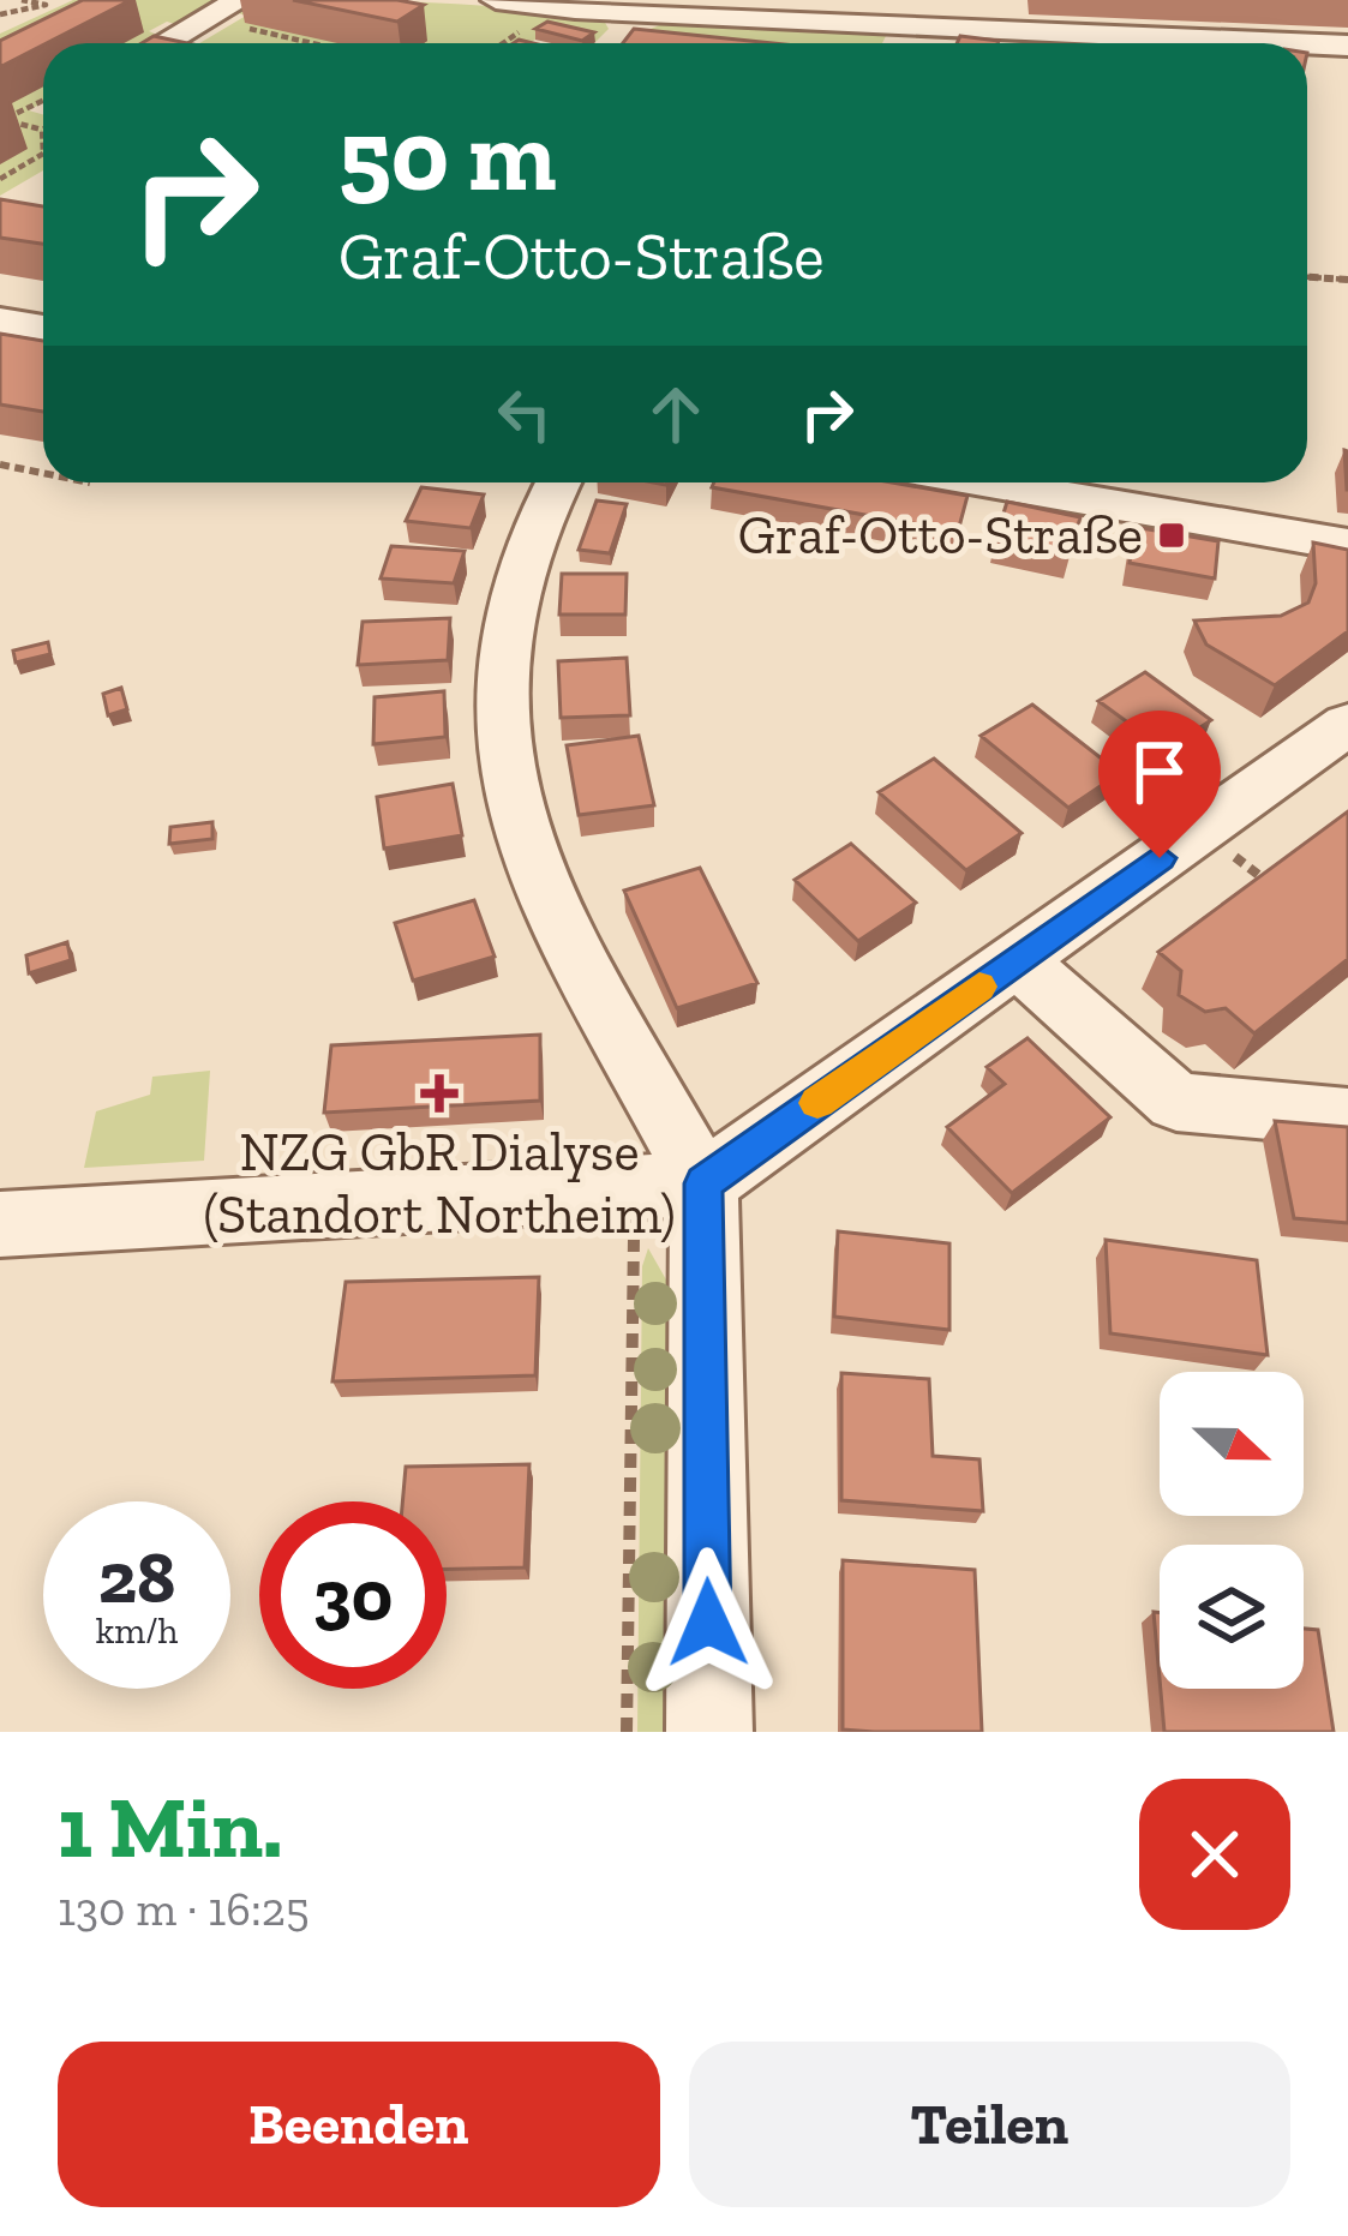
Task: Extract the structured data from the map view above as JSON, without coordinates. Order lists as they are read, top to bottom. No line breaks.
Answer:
{"places":{"transit":["Graf-Otto-Straße"],"health":["NZG GbR Dialyse (Standort Northeim)"]},"north":"right","page":{"turn":["50 m","Graf-Otto-Straße"],"speed":"28 km/h","limit":"30","heading":["1 Min.","130 m · 16:25"],"buttons":["Beenden","Teilen"]}}
